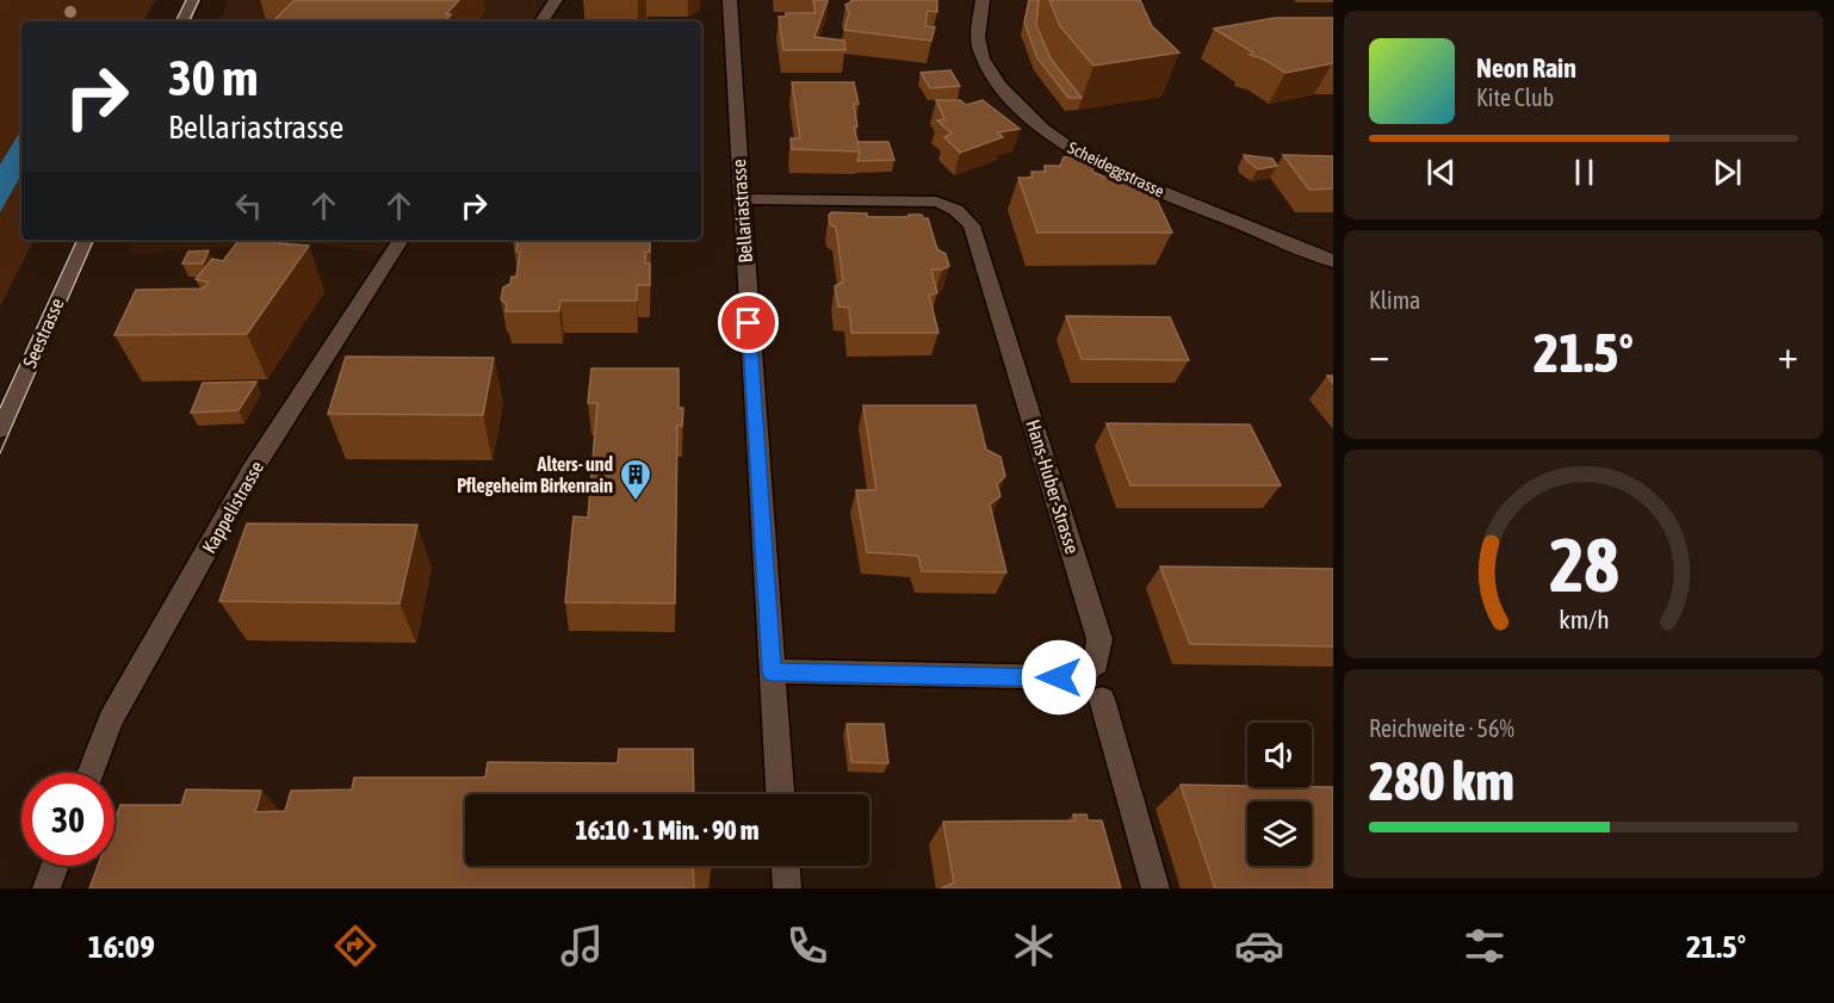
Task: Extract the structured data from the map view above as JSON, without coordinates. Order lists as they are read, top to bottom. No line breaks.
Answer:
{"streets":{"street":["Scheideggstrasse","Bellariastrasse","Seestrasse","Hans-Huber-Strasse","Kappelistrasse"]},"crossings":[["Bellariastrasse","Hans-Huber-Strasse"]],"places":{"building":["Alters- und Pflegeheim Birkenrain"]},"page":{"turn":["30 m","Bellariastrasse"],"song":["Neon Rain","Kite Club"],"tile":["Klima",["Reichweite · 56%","280 km"]],"heat":["−","21.5°","+"],"limit":"30","trip":"16:10 · 1 Min. · 90 m","tabs":["16:09","21.5°"],"gauge":["28","km/h"]}}
